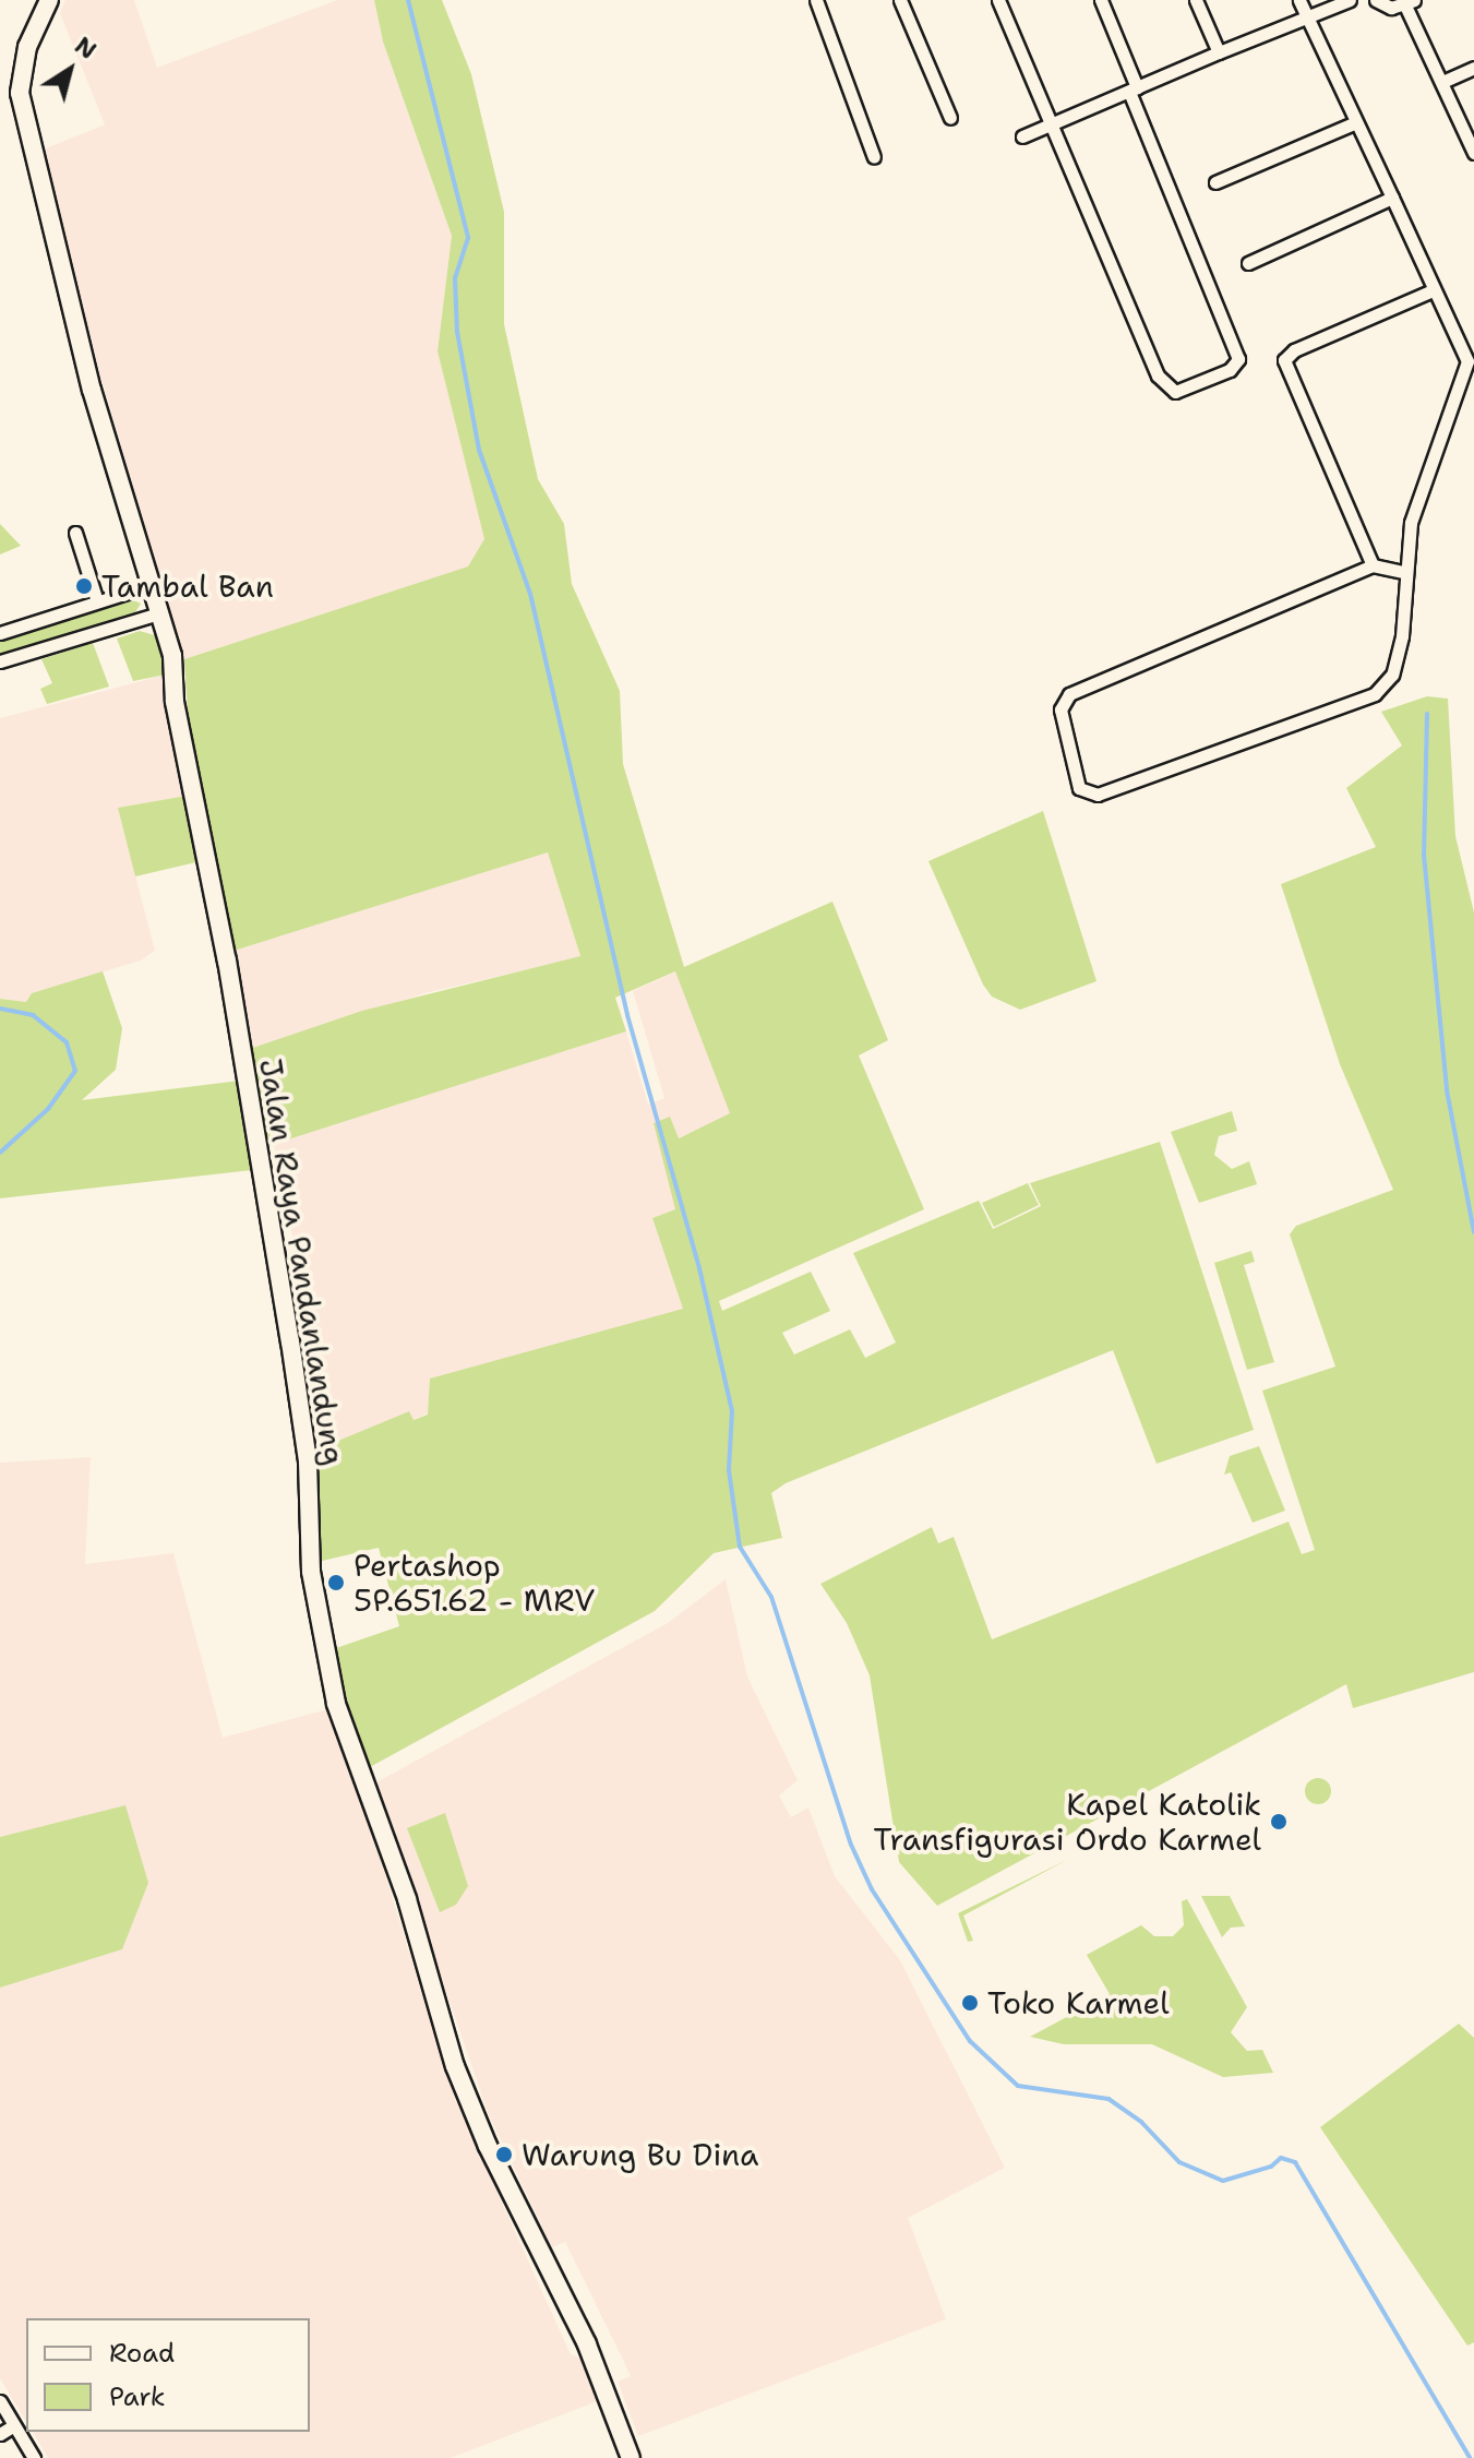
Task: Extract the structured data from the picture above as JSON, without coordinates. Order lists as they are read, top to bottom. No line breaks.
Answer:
{"streets":{"street":["Jalan Raya Pandanlandung"]},"places":["Tambal Ban","Pertashop 5P.651.62 - MRV","Kapel Katolik Transfigurasi Ordo Karmel","Toko Karmel","Warung Bu Dina"],"legend":["Road","Park"],"north":"top right"}
